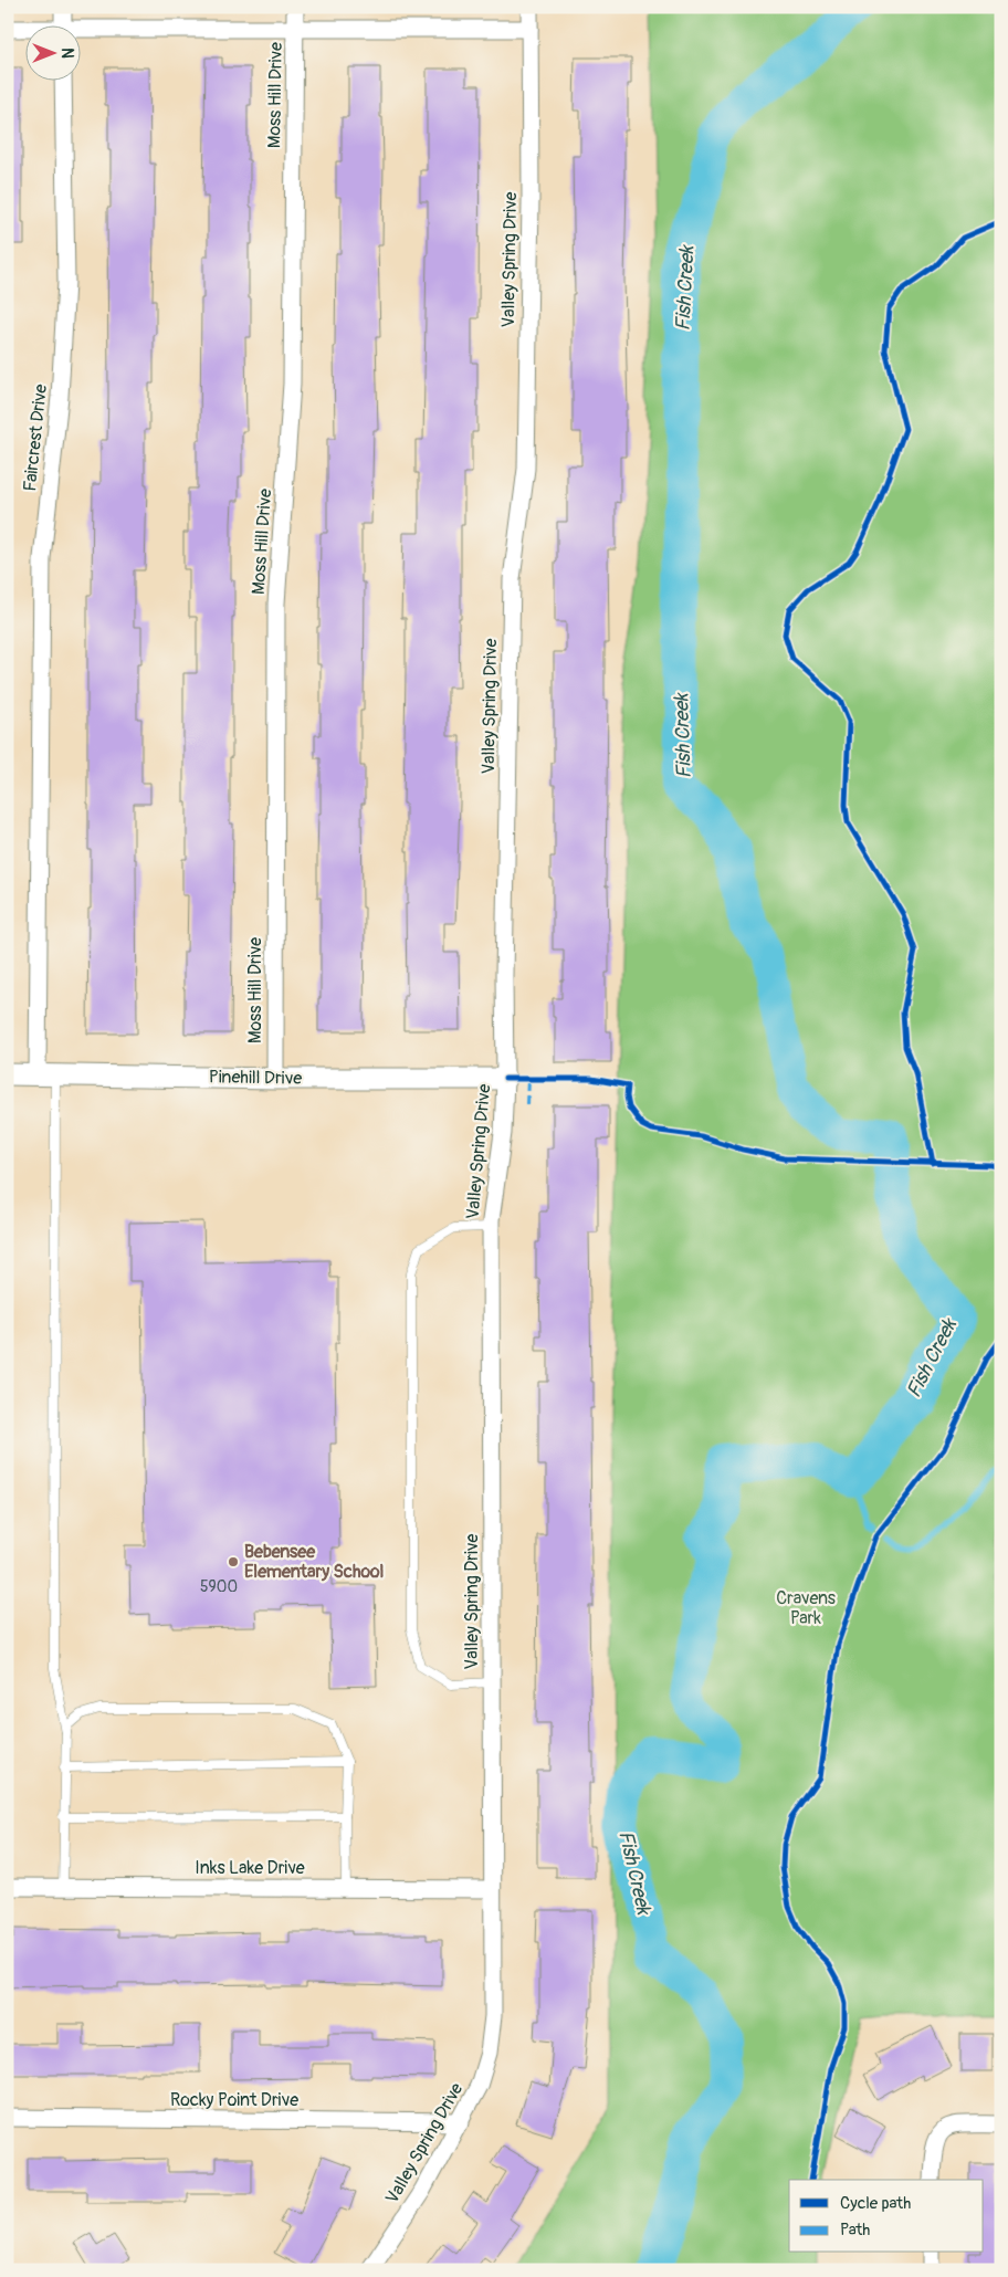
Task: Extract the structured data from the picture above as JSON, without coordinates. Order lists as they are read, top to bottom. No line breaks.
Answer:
{"streets":{"street":["Moss Hill Drive","Valley Spring Drive","Faircrest Drive","Pinehill Drive","Inks Lake Drive","Rocky Point Drive"]},"crossings":[["Moss Hill Drive","Pinehill Drive"],["Valley Spring Drive","Pinehill Drive"],["Valley Spring Drive","Inks Lake Drive"],["Valley Spring Drive","Rocky Point Drive"],["Faircrest Drive","Pinehill Drive"]],"water":["Fish Creek"],"parks":["Cravens Park"],"places":["Bebensee Elementary School"],"house_numbers":["5900"],"legend":["Cycle path","Path"],"north":"right"}
